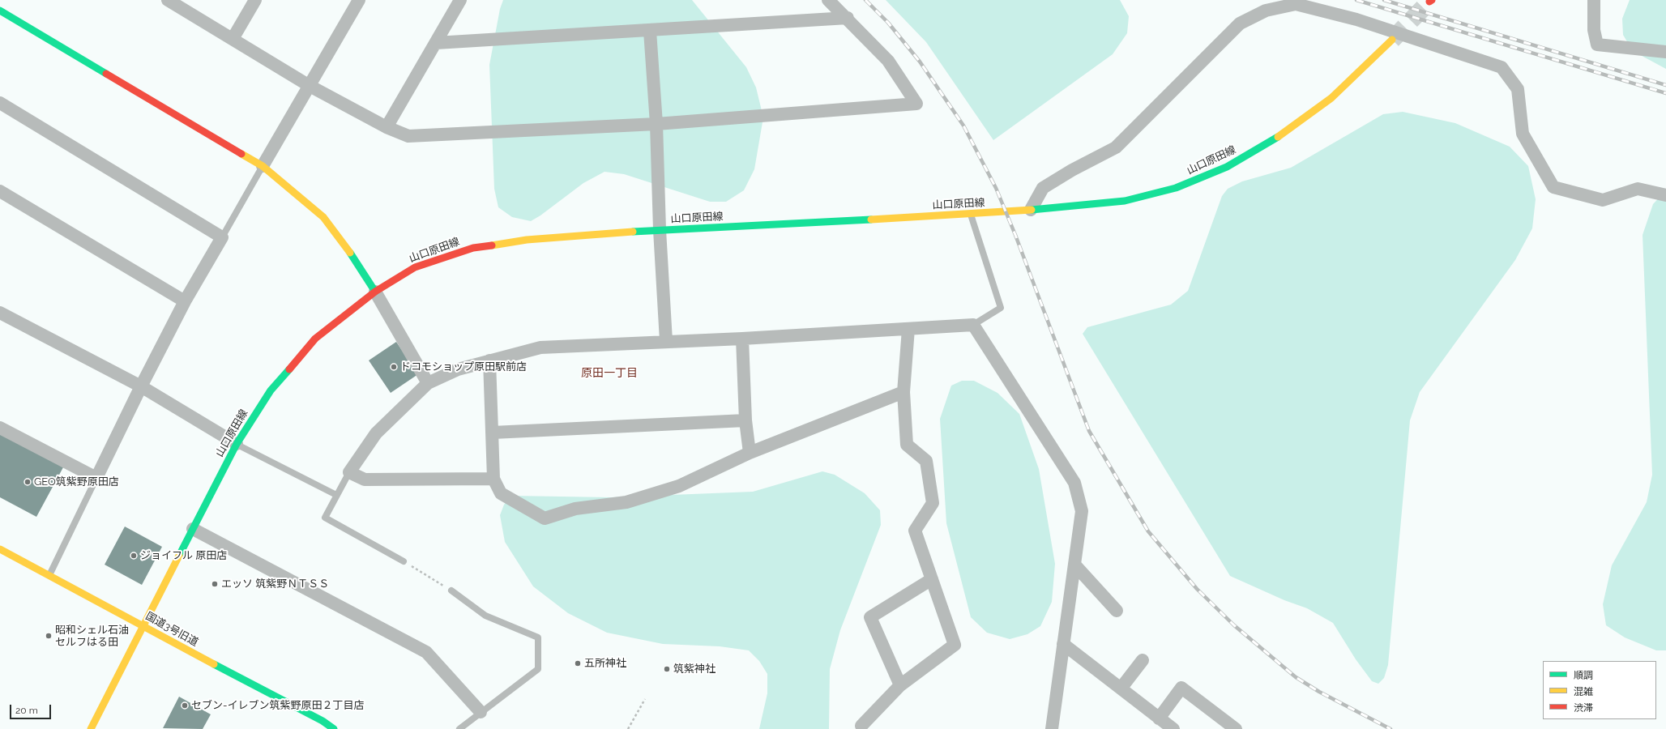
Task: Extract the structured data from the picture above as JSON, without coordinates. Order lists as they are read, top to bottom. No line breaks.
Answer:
{"streets":{"main road":["山口原田線","国道3号旧道"]},"crossings":[["山口原田線","国道3号旧道"]],"districts":["原田一丁目"],"places":["ドコモショップ原田駅前店","GEO筑紫野原田店","ジョイフル 原田店","エッソ 筑紫野ＮＴＳＳ","昭和シェル石油 セルフはる田","五所神社","筑紫神社","セブン-イレブン筑紫野原田２丁目店"],"legend":["順調","混雑","渋滞"],"scale_bar":"20 m"}
